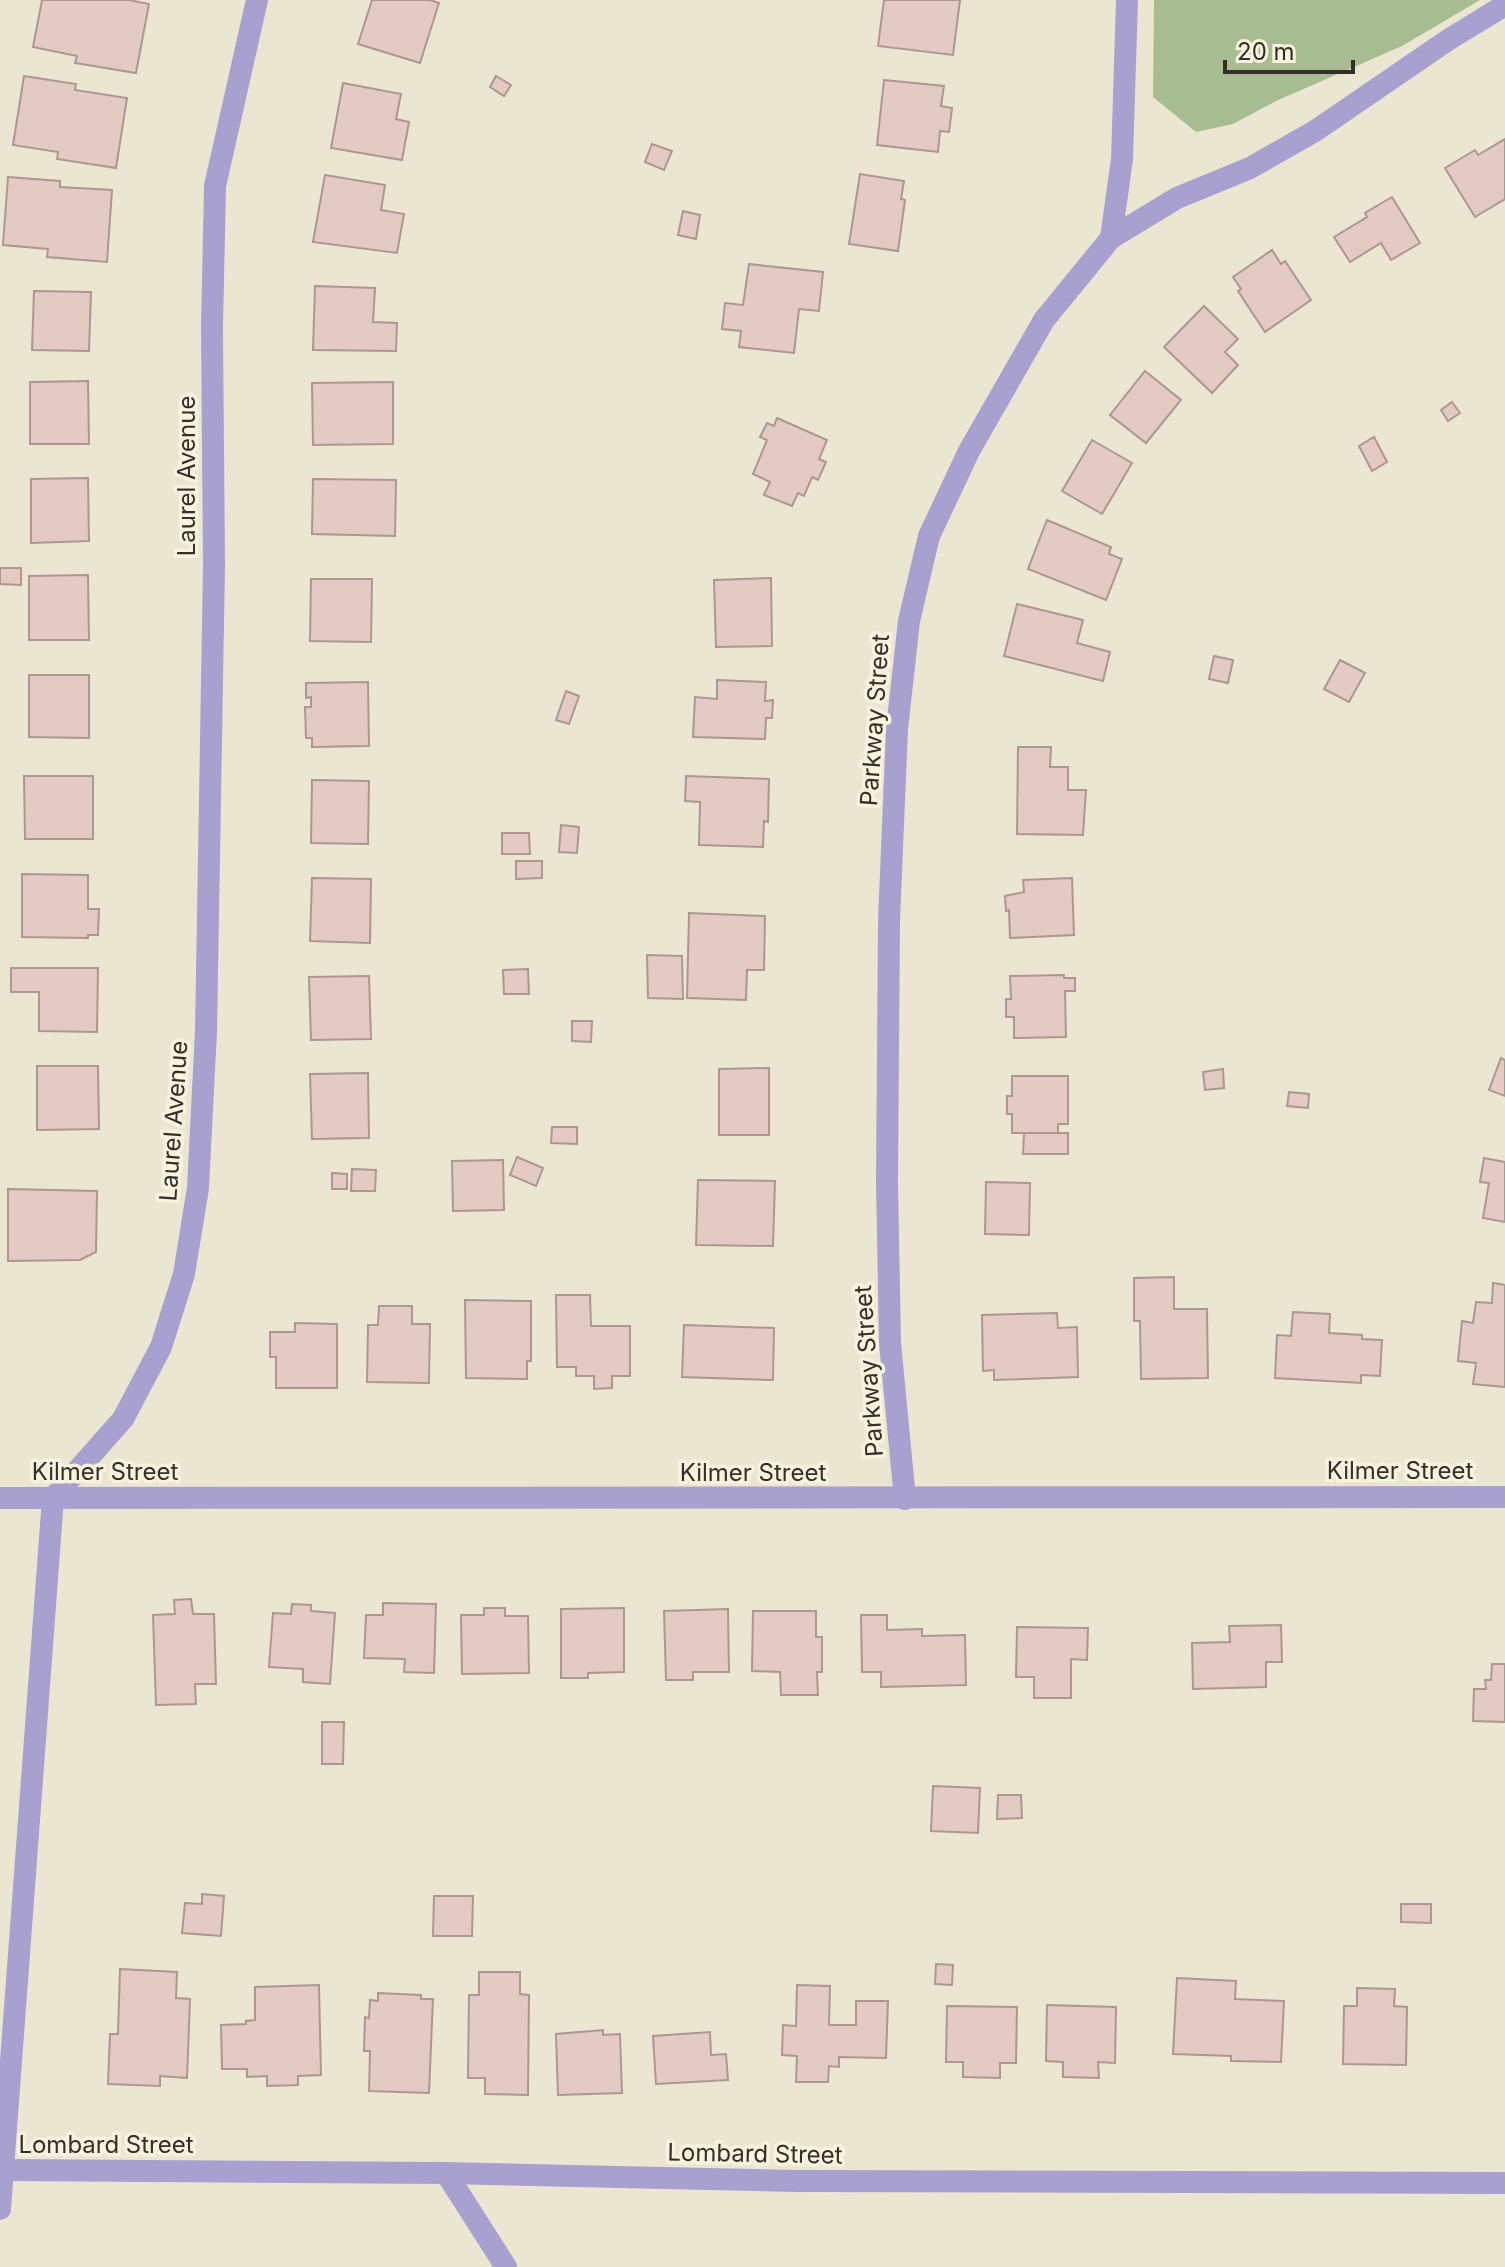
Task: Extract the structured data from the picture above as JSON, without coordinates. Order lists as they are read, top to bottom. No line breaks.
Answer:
{"streets":{"street":["Laurel Avenue","Parkway Street","Kilmer Street","Lombard Street"]},"crossings":[["Laurel Avenue","Kilmer Street"],["Parkway Street","Kilmer Street"]],"scale_bar":"20 m"}
